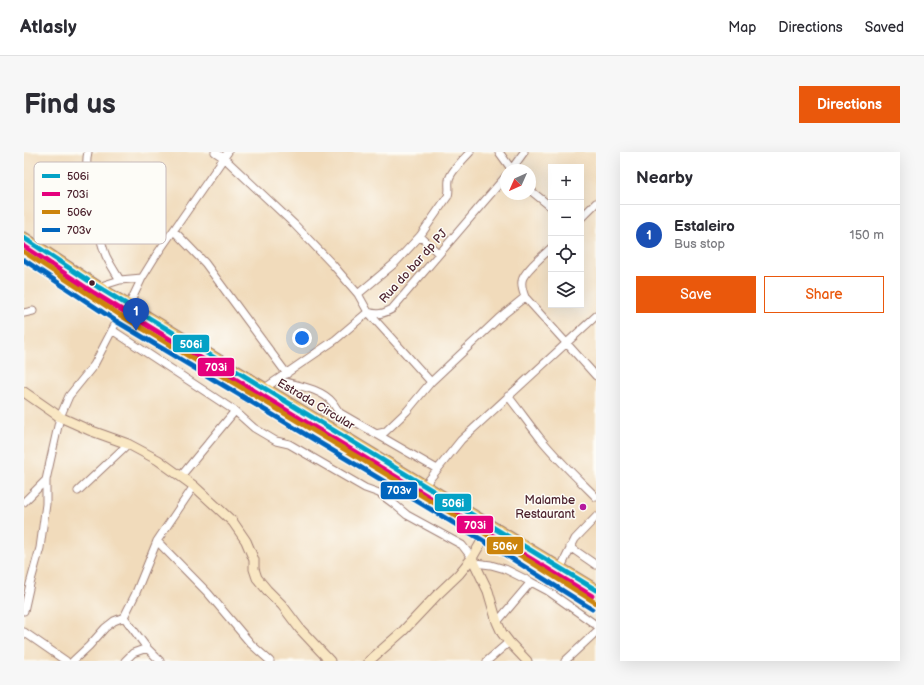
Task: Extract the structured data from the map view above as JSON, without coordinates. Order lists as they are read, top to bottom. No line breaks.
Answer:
{"streets":{"main road":["Estrada Circular"],"street":["Rua do bar dp PJ"]},"crossings":[["Rua do bar dp PJ","Estrada Circular"]],"places":["Malambe Restaurant"],"lines":["transit line 506i","transit line 703i","transit line 506v","transit line 703v"],"legend":["506i","703i","506v","703v"],"north":"bottom left","page":{"header":"Atlasly","nav":["Map","Directions","Saved"],"buttons":["Directions",["Save","Share"]],"title":"Find us","heading":"Nearby","map_buttons":["+","−"],"list":[{"mark":"1","name":"Estaleiro","note":"Bus stop","value":"150 m"}],"pins":"1"}}
